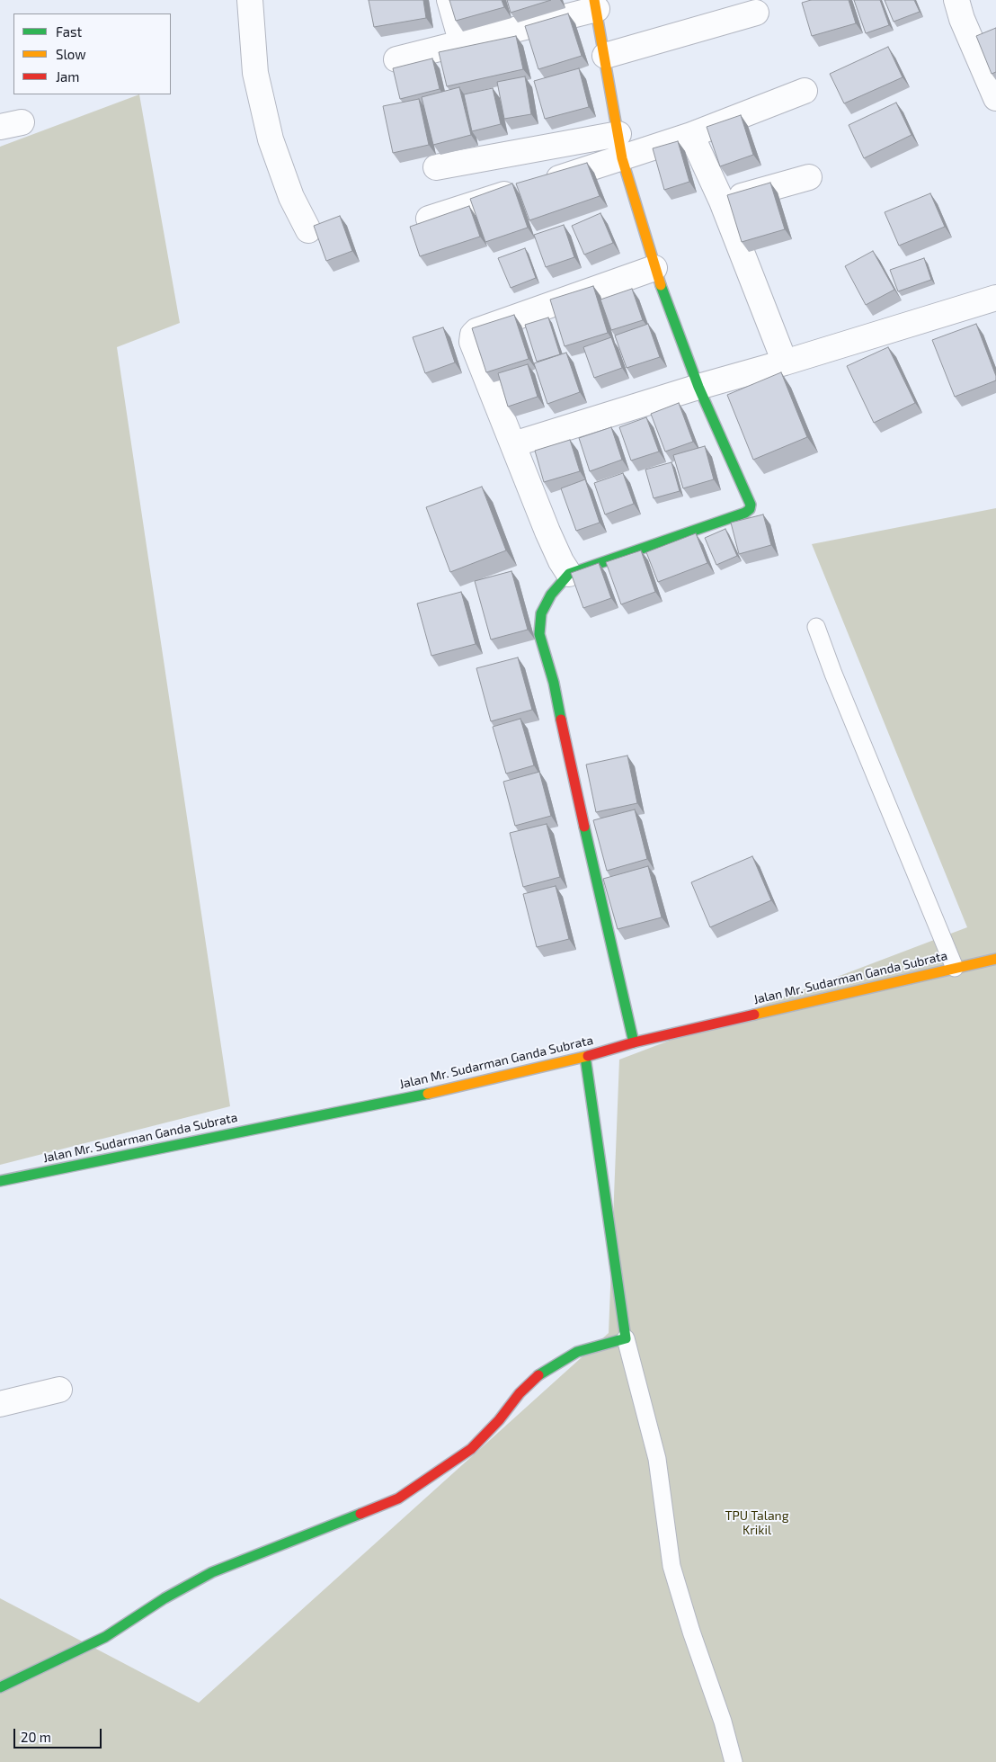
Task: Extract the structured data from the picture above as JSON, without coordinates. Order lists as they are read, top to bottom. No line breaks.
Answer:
{"streets":{"street":["Jalan Mr. Sudarman Ganda Subrata"]},"parks":["TPU Talang Krikil"],"legend":["Fast","Slow","Jam"],"scale_bar":"20 m"}
